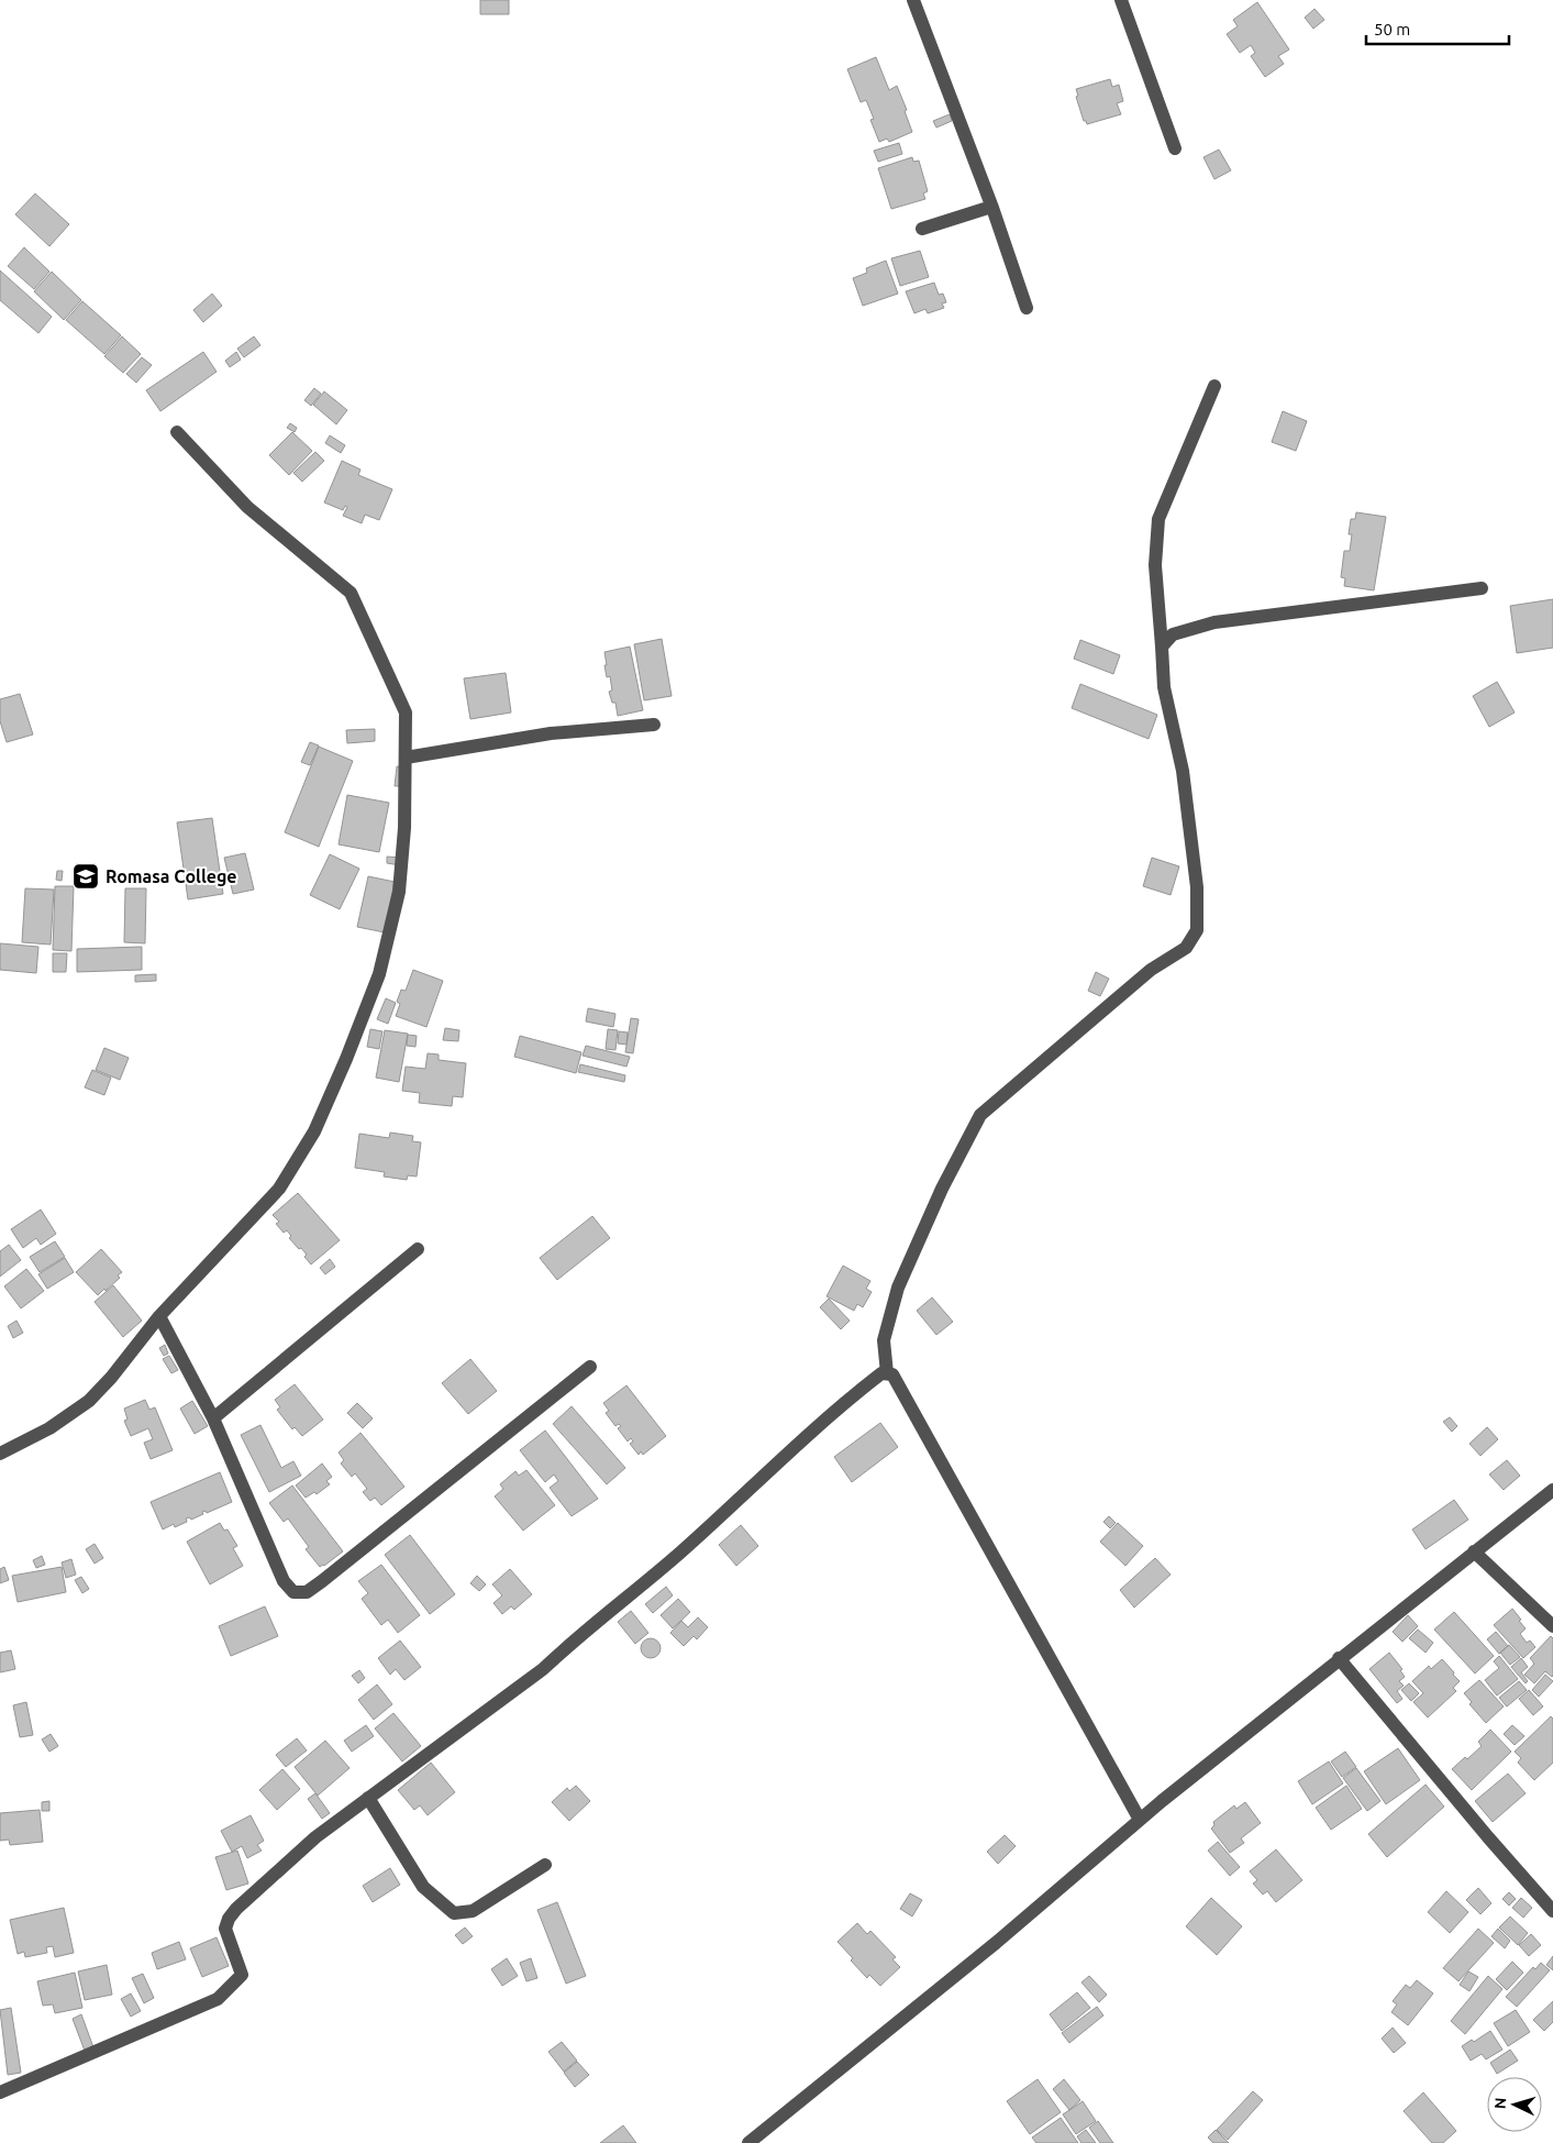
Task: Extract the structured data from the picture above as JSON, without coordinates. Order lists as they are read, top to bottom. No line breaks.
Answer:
{"places":{"school or university":["Romasa College"]},"scale_bar":"50 m","north":"left"}
